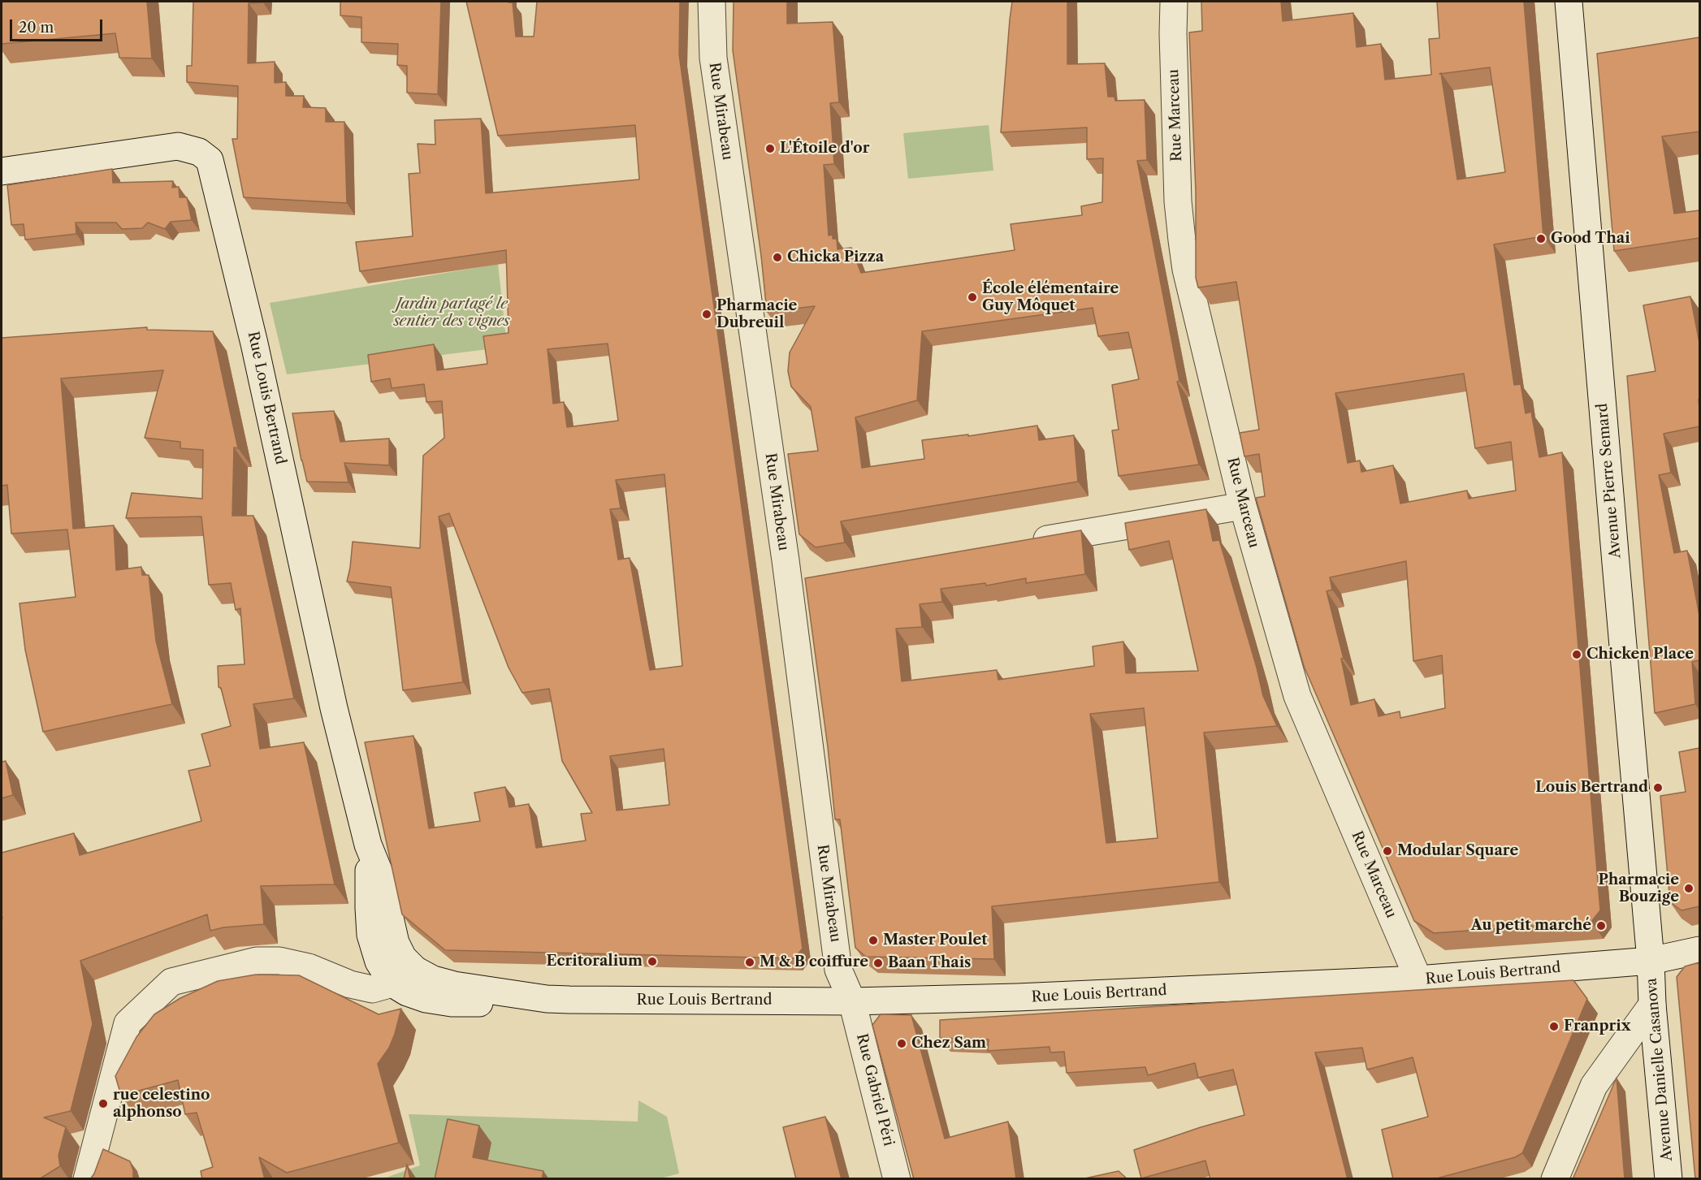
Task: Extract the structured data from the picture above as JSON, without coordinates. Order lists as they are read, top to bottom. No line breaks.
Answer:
{"streets":{"street":["Rue Mirabeau","Rue Marceau","Rue Louis Bertrand","Avenue Pierre Semard","Avenue Danielle Casanova","Rue Gabriel Péri"]},"crossings":[["Rue Mirabeau","Rue Louis Bertrand"],["Rue Mirabeau","Rue Gabriel Péri"],["Rue Marceau","Rue Louis Bertrand"],["Rue Louis Bertrand","Avenue Pierre Semard"],["Rue Louis Bertrand","Avenue Danielle Casanova"],["Rue Louis Bertrand","Rue Gabriel Péri"],["Avenue Pierre Semard","Avenue Danielle Casanova"]],"parks":["Jardin partagé le sentier des vignes"],"places":["L'Étoile d'or","Good Thai","Chicka Pizza","École élémentaire Guy Môquet","Pharmacie Dubreuil","Chicken Place","Louis Bertrand","Modular Square","Pharmacie Bouzige","Au petit marché","Master Poulet","Ecritoralium","M & B coiffure","Baan Thais","Franprix","Chez Sam","rue celestino alphonso"],"scale_bar":"20 m"}
